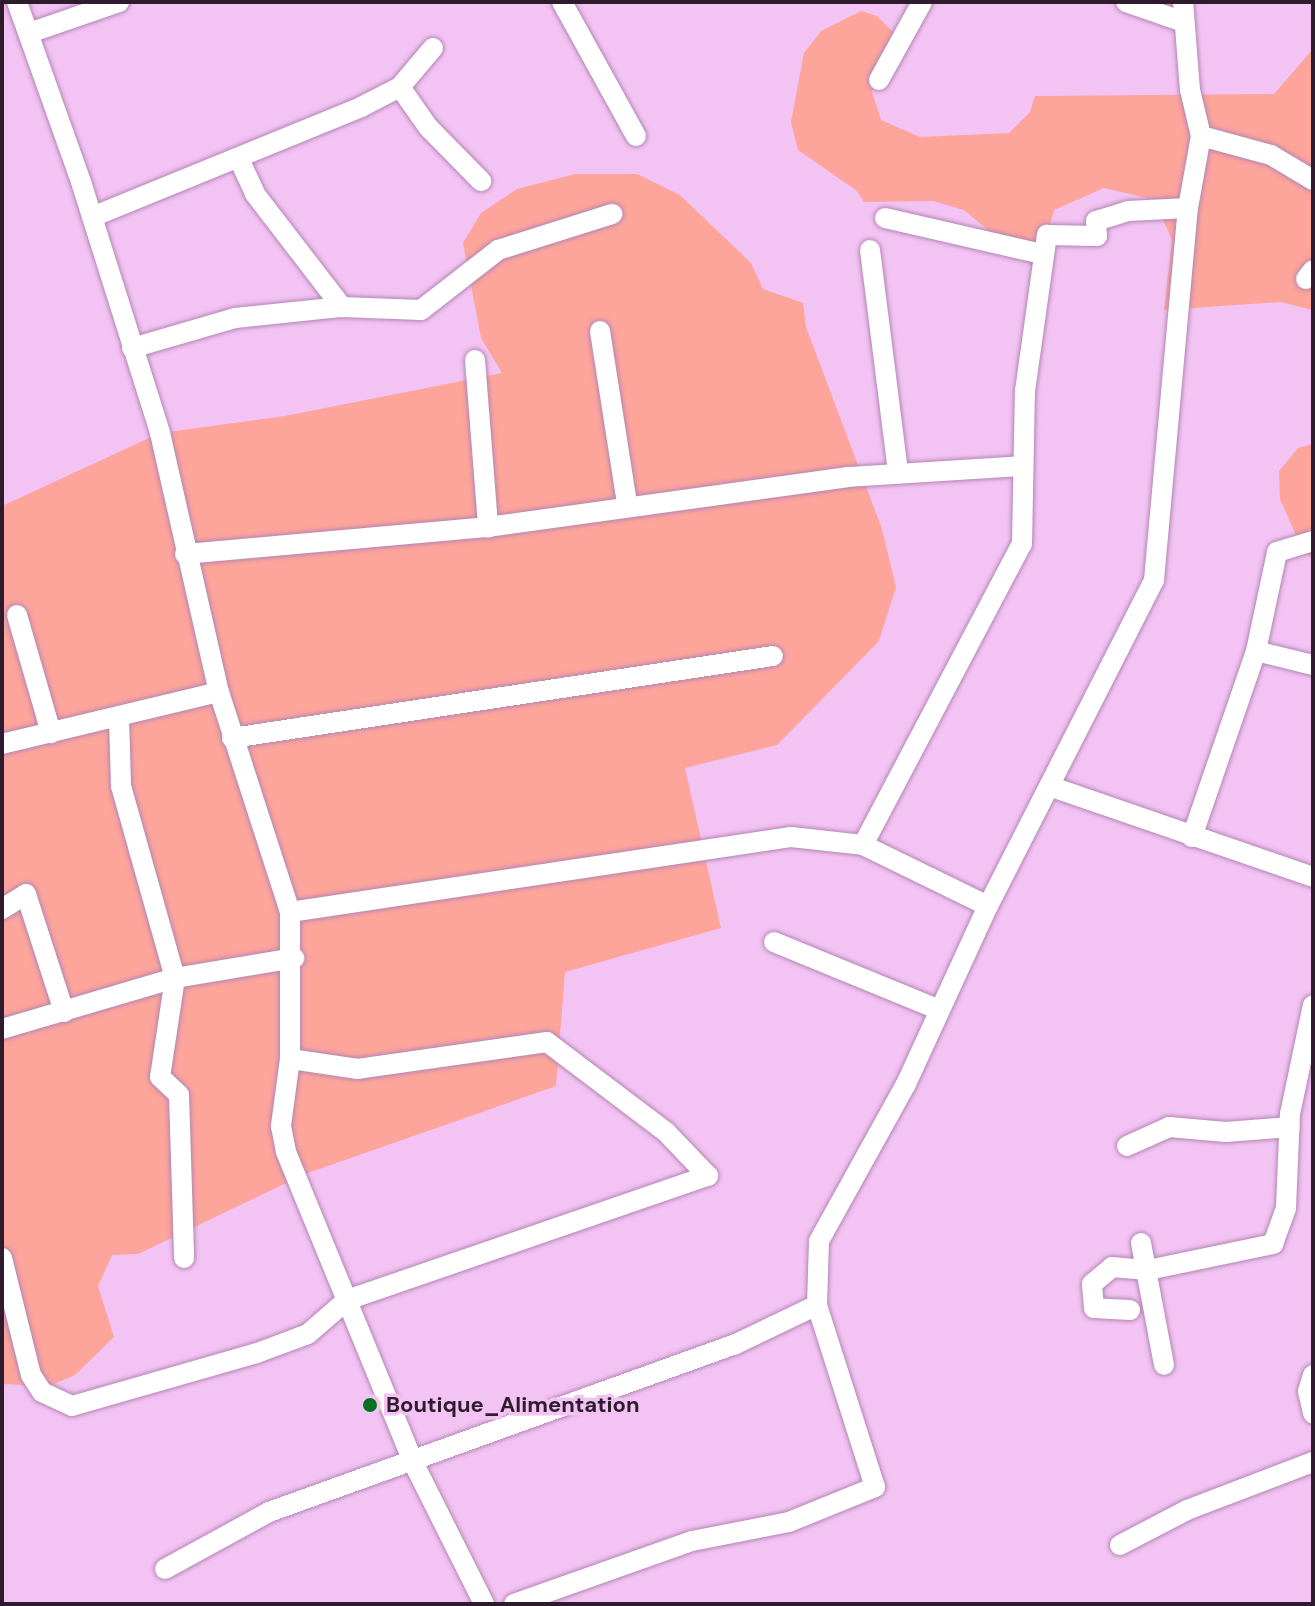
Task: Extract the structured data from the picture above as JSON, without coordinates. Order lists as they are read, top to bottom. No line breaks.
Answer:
{"places":["Boutique_Alimentation"]}
